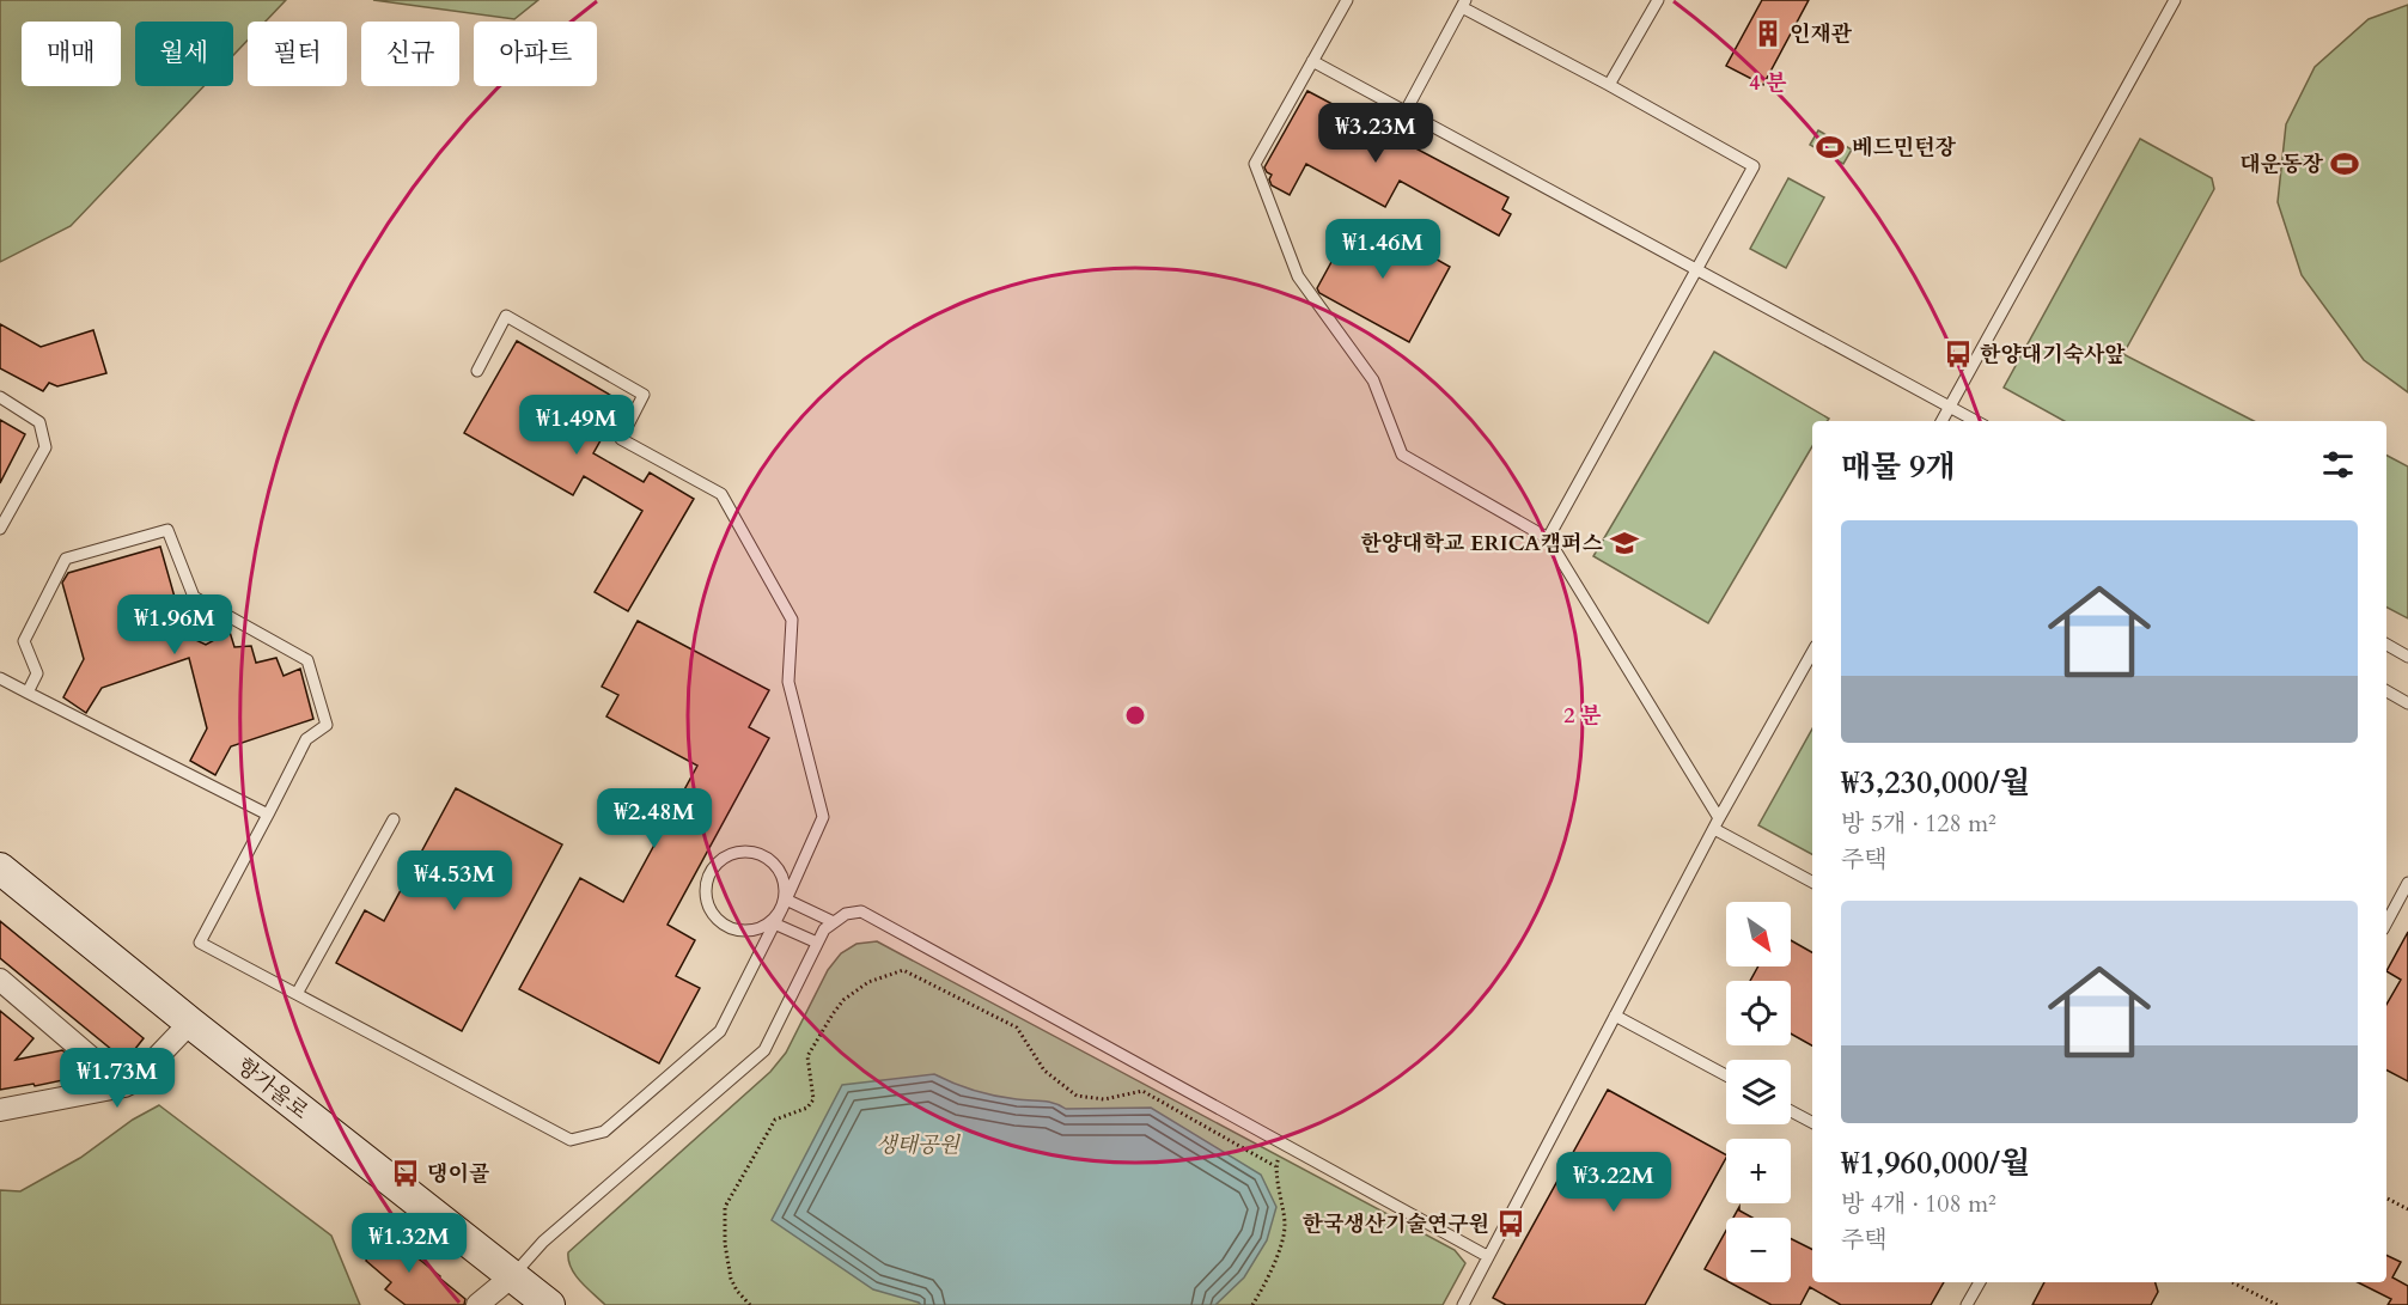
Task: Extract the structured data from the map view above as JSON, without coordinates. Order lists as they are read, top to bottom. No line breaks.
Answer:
{"streets":{"main road":["항가울로"]},"parks":["생태공원"],"places":{"building":["인재관"],"sports":["베드민턴장","대운동장"],"bus stop":["한양대기숙사앞","댕이골","한국생산기술연구원"],"school or university":["한양대학교 ERICA캠퍼스"]},"north":"bottom right","page":{"chip":["매매","월세","필터","신규","아파트"],"price":["₩3.23M","₩1.46M","₩1.49M","₩1.96M","₩2.48M","₩4.53M","₩1.73M","₩3.22M","₩1.32M"],"heading":"매물 9개","list":[{"name":"₩3,230,000/월","note":"방 5개 · 128 m² · 주택"},{"name":"₩1,960,000/월","note":"방 4개 · 108 m² · 주택"}],"map_buttons":["+","−"]},"rings":["4 분","2 분"]}
